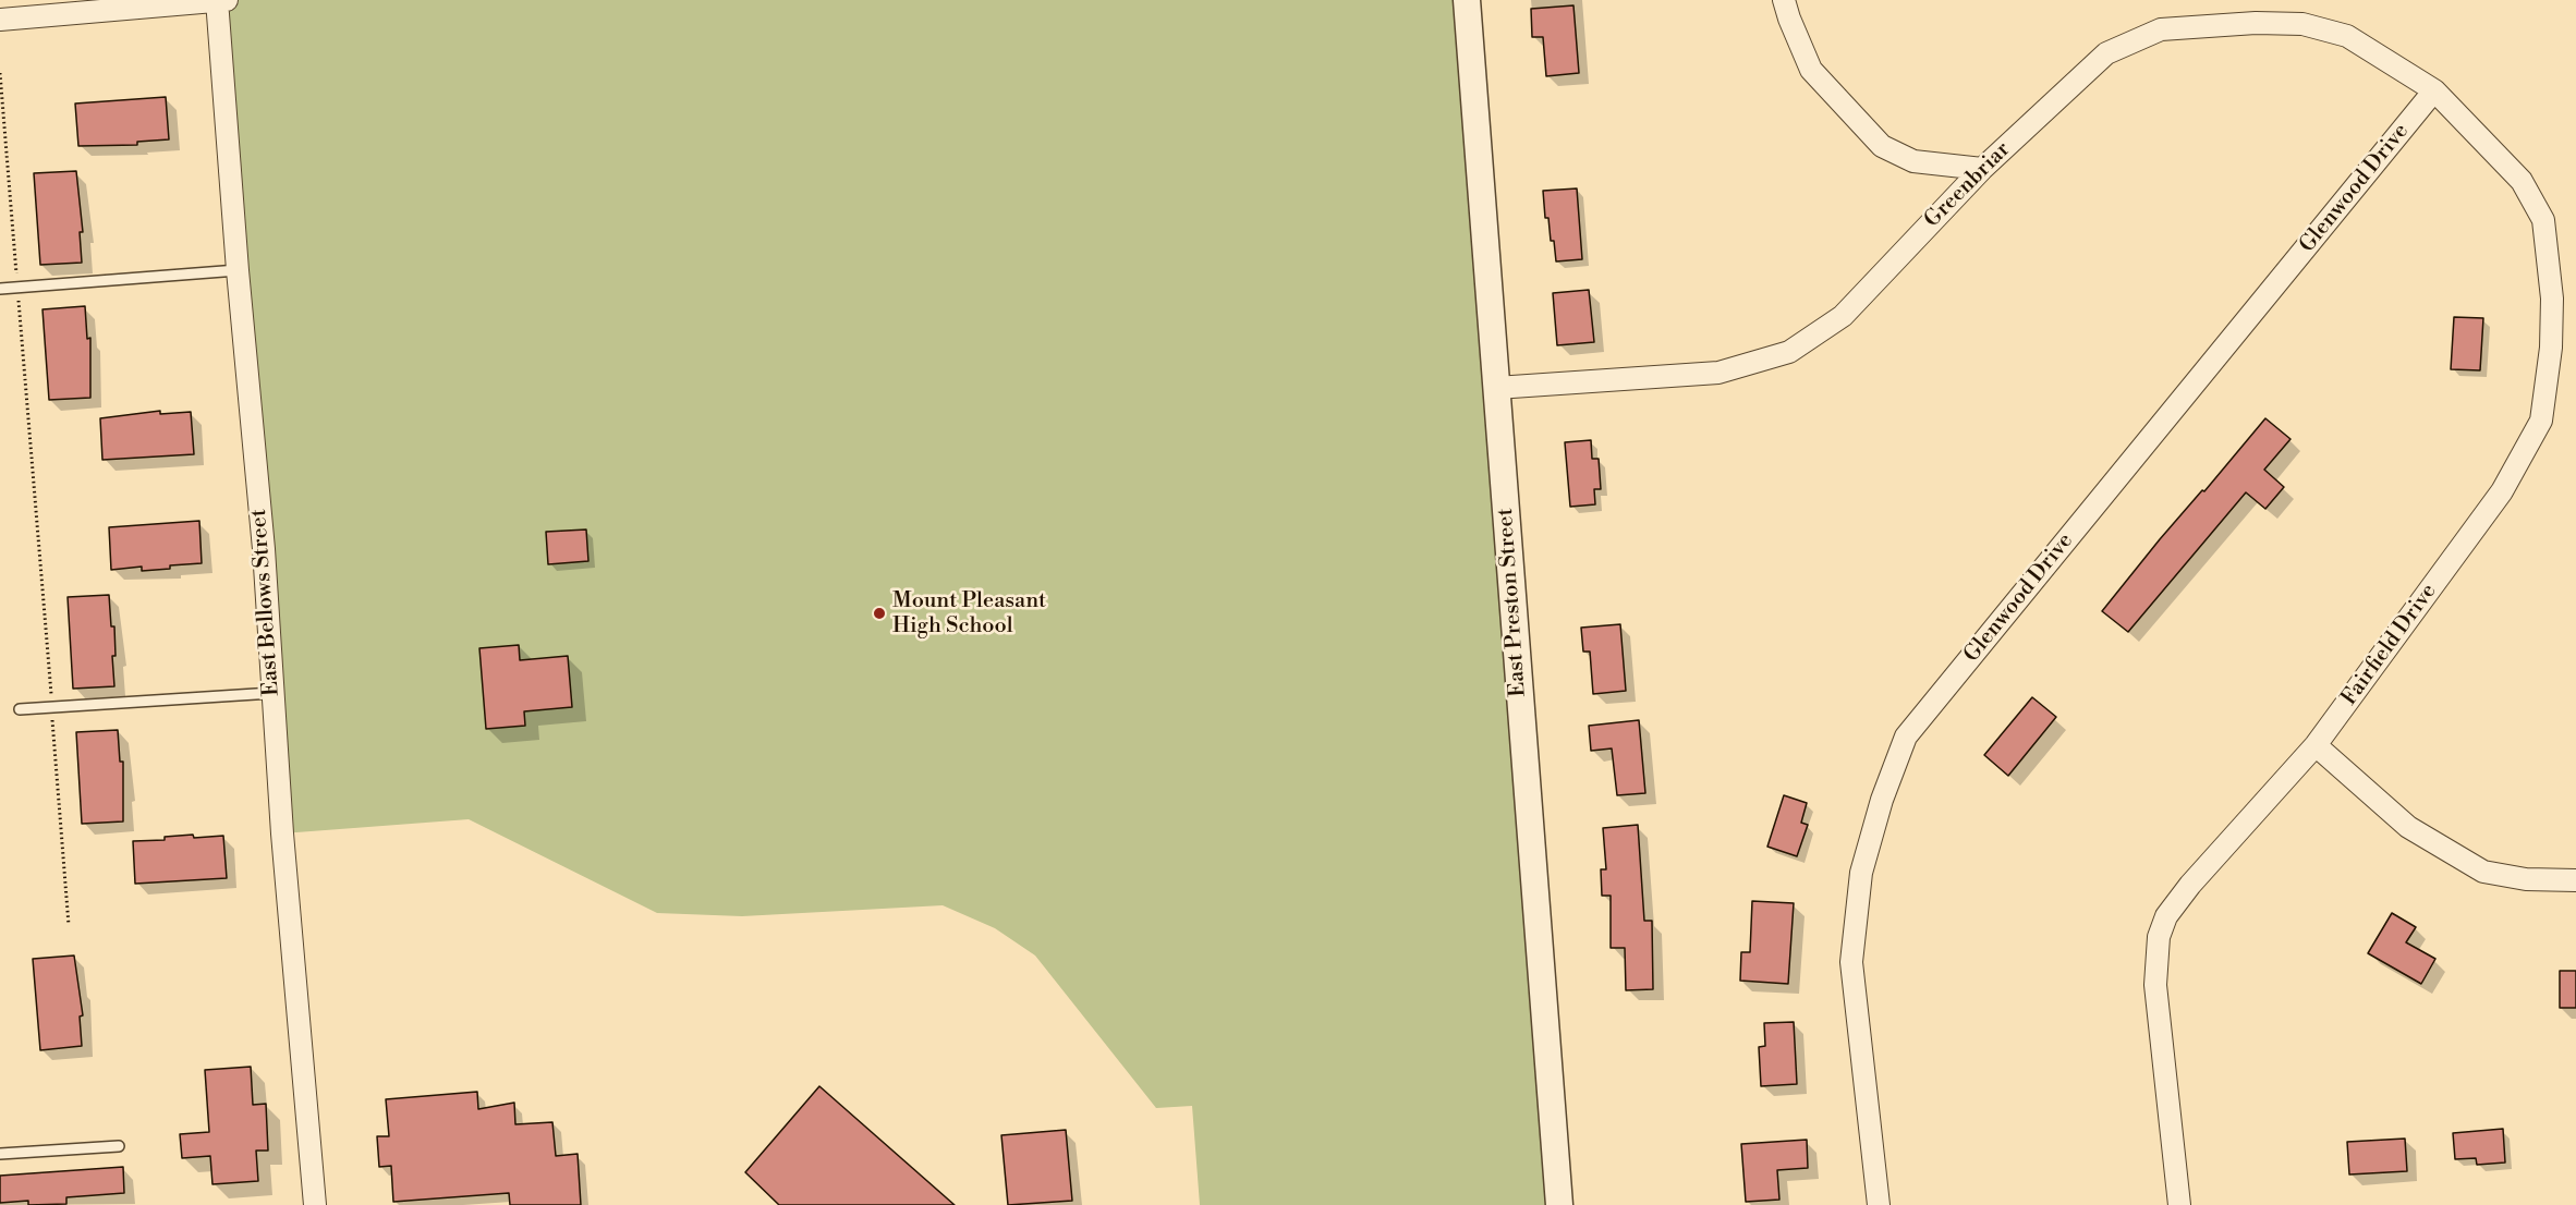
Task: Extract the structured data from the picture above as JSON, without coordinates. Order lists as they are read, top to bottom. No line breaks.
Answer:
{"streets":{"street":["Greenbriar","Glenwood Drive","East Bellows Street","East Preston Street","Fairfield Drive"]},"crossings":[["Greenbriar","Glenwood Drive"],["Greenbriar","East Preston Street"],["Greenbriar","Fairfield Drive"],["Glenwood Drive","Fairfield Drive"]],"places":["Mount Pleasant High School"]}
